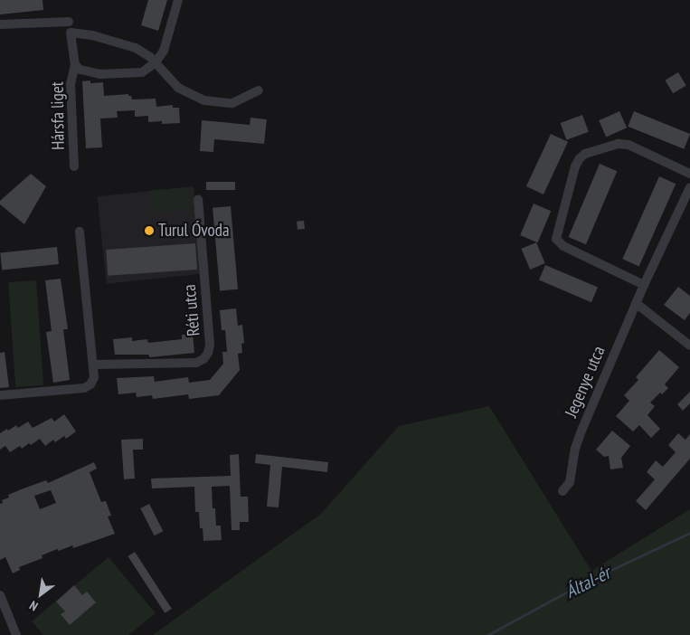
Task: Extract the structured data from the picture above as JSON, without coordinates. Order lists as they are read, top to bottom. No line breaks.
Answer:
{"streets":{"street":["Hársfa liget","Réti utca","Jegenye utca"]},"water":["Által-ér"],"places":["Turul Óvoda"],"north":"bottom left"}
